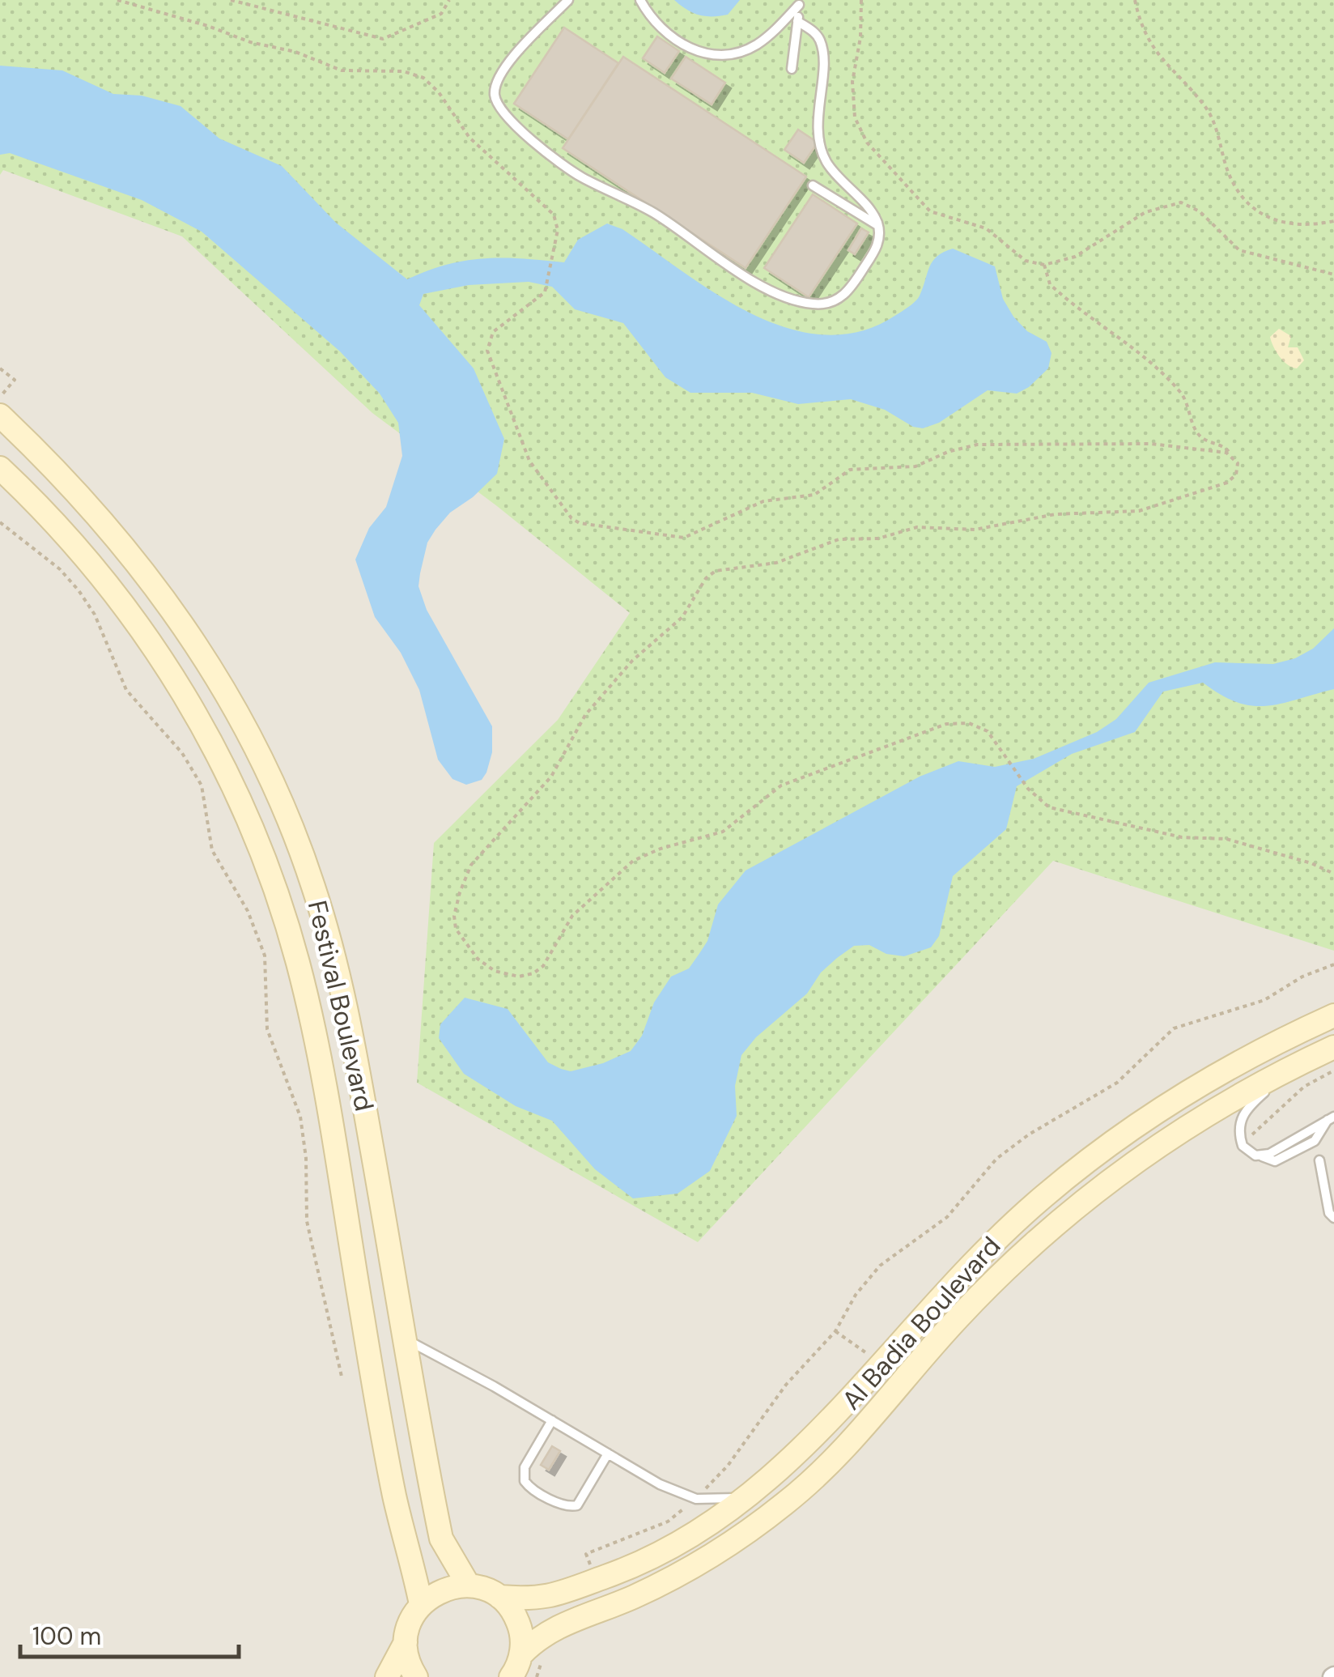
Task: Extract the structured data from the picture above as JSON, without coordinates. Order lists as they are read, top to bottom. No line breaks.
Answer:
{"streets":{"main road":["Festival Boulevard","Al Badia Boulevard"]},"crossings":[["Festival Boulevard","Al Badia Boulevard"]],"scale_bar":"100 m"}
